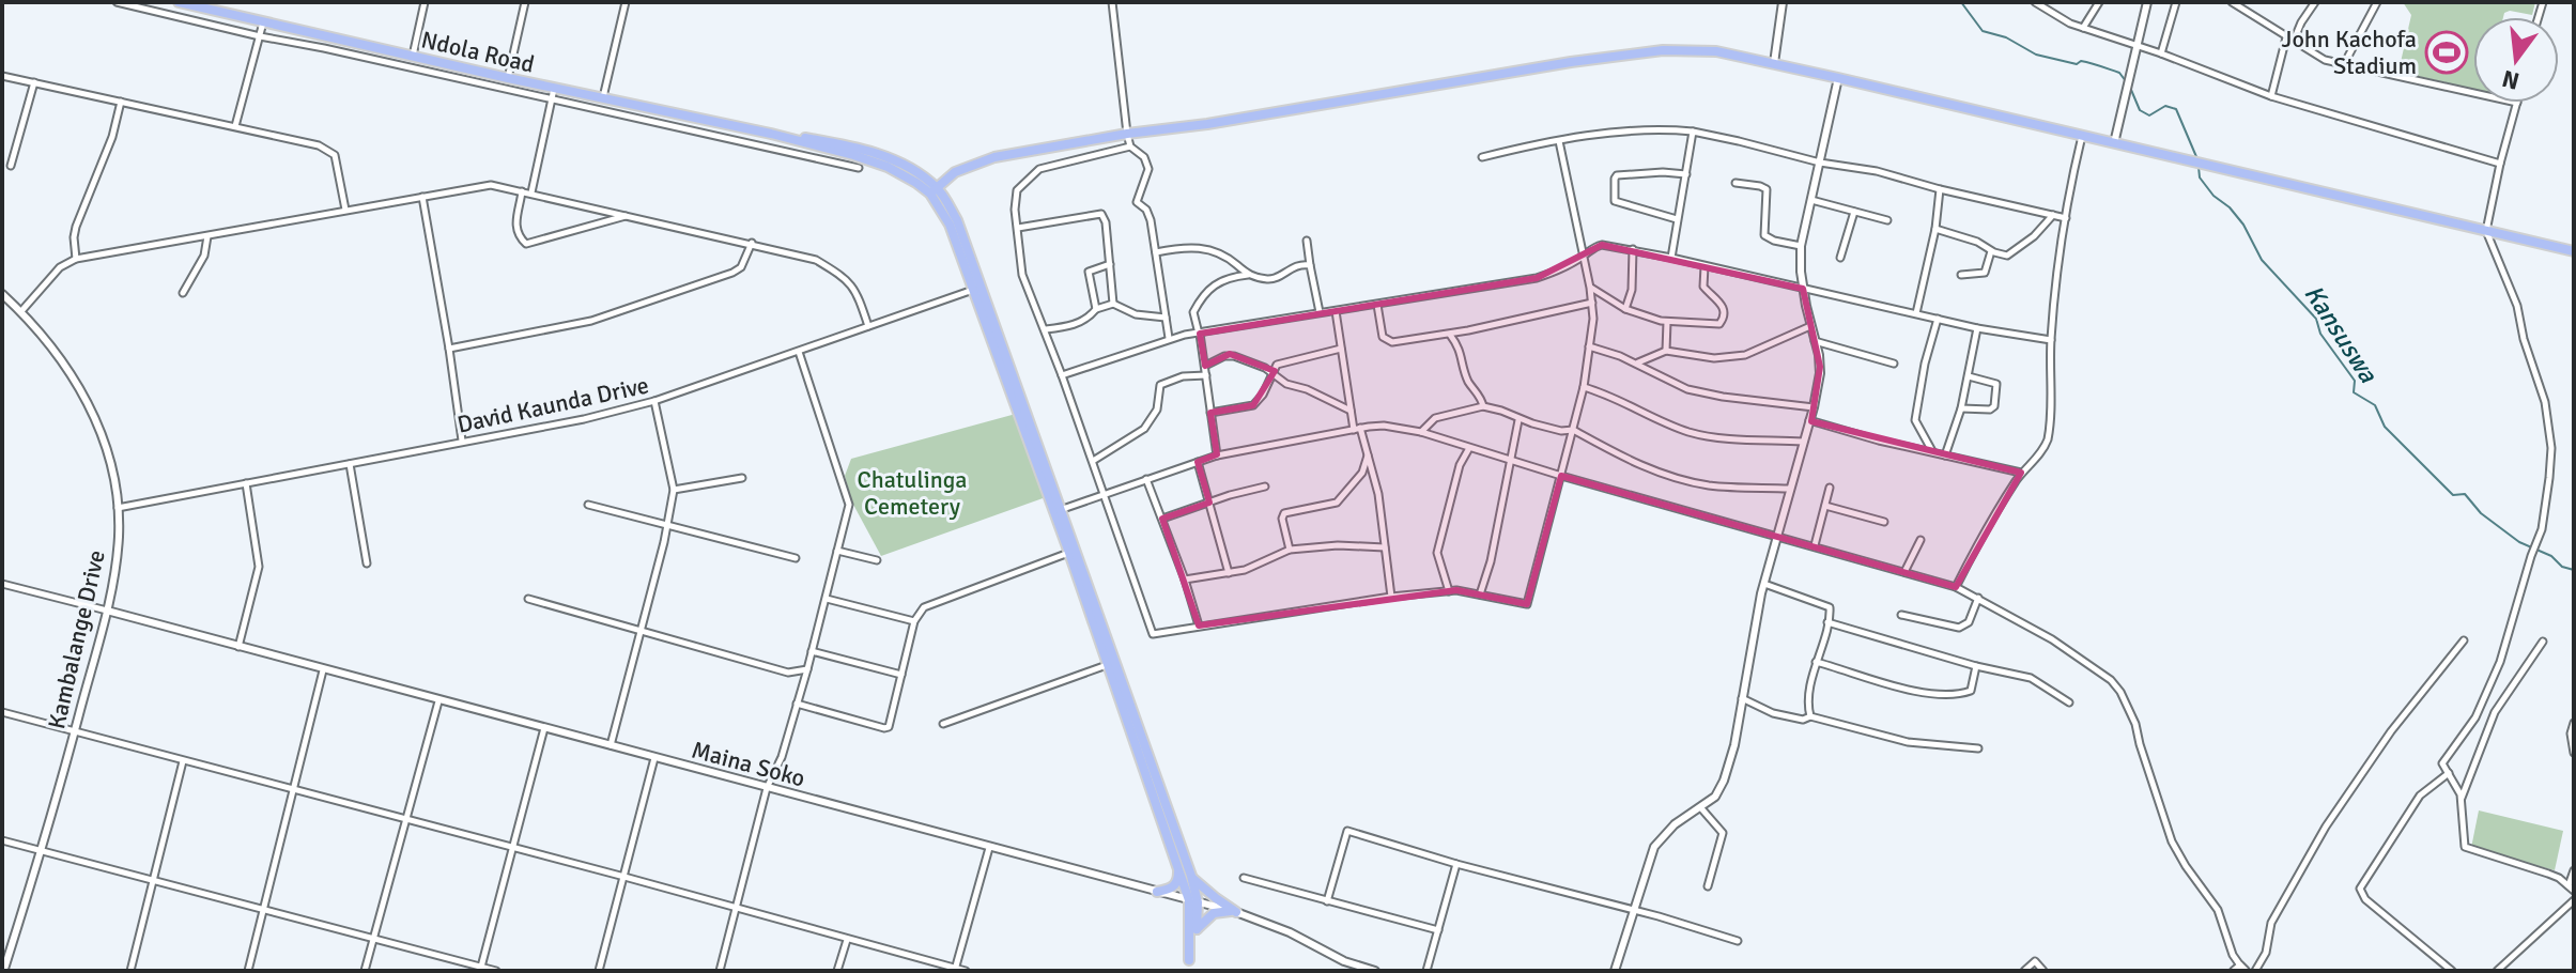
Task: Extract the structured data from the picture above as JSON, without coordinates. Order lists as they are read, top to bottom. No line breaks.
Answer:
{"streets":{"main road":["Ndola Road"],"street":["David Kaunda Drive","Kambalange Drive","Maina Soko"]},"crossings":[["David Kaunda Drive","Kambalange Drive"],["Kambalange Drive","Maina Soko"]],"water":["Kansuswa"],"parks":["Chatulinga Cemetery"],"places":{"sports":["John Kachofa Stadium"]},"north":"bottom"}
